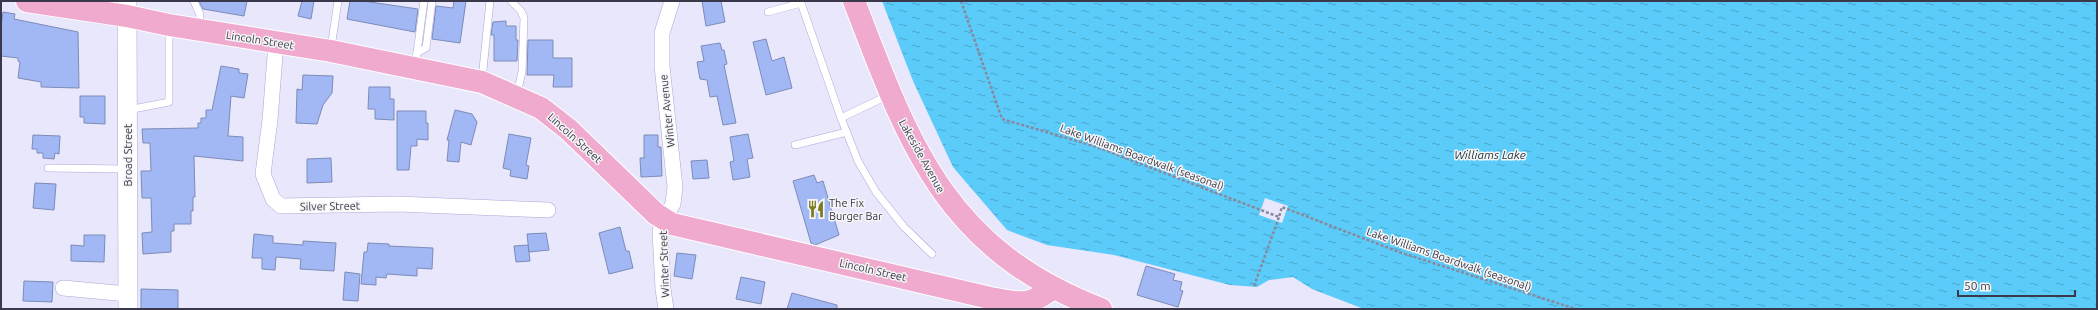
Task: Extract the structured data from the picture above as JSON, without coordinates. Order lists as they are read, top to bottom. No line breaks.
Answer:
{"streets":{"main road":["Lincoln Street","Lakeside Avenue"],"street":["Winter Avenue","Broad Street","Silver Street","Winter Street"],"path":["Lake Williams Boardwalk (seasonal)"]},"crossings":[["Lincoln Street","Winter Avenue"],["Lincoln Street","Broad Street"],["Lincoln Street","Lakeside Avenue"],["Lincoln Street","Silver Street"],["Lincoln Street","Winter Street"],["Winter Avenue","Winter Street"]],"water":["Williams Lake"],"places":{"restaurant":["The Fix Burger Bar"]},"scale_bar":"50 m"}
